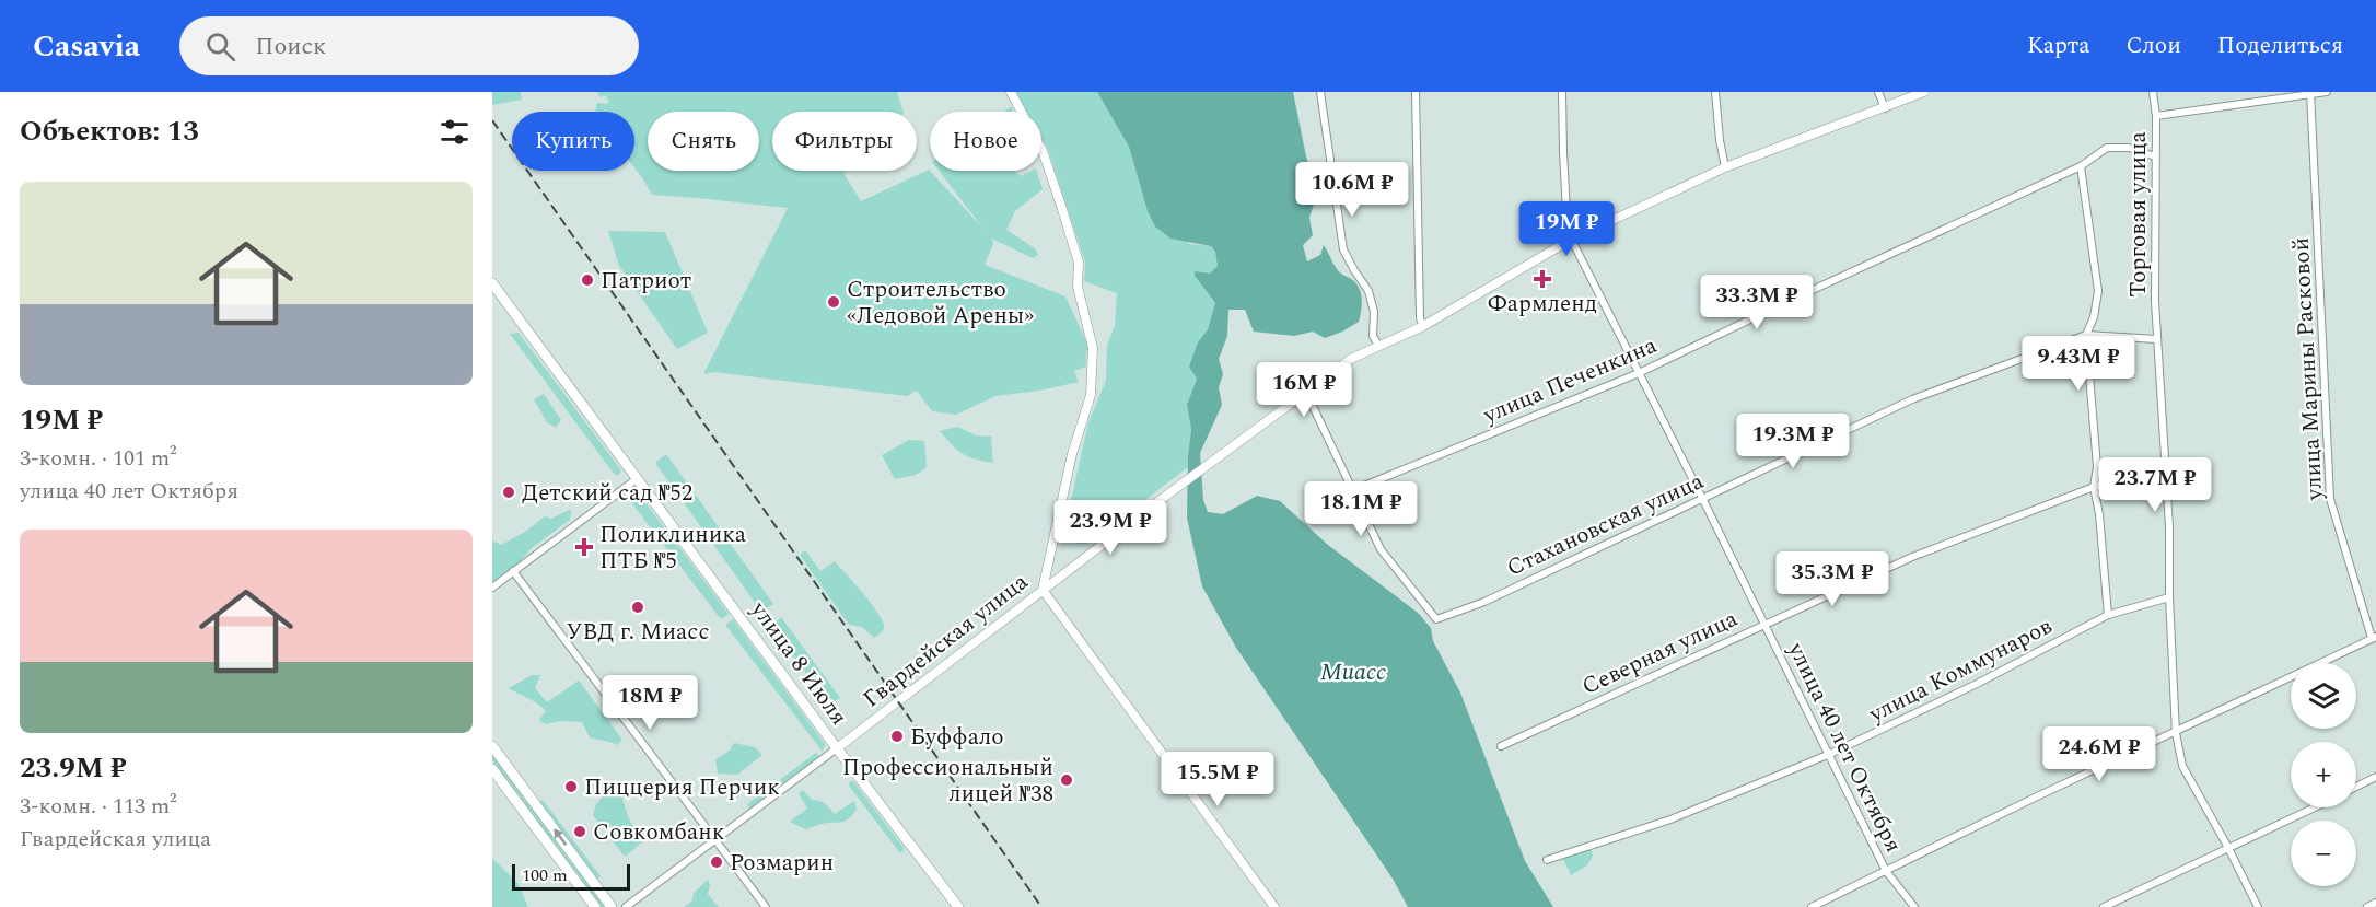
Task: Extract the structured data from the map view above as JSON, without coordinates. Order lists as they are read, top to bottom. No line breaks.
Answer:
{"streets":{"main road":["улица 8 Июля"],"street":["Торговая улица","улица Марины Расковой","улица Печенкина","Стахановская улица","Гвардейская улица","Северная улица","улица Коммунаров","улица 40 лет Октября"]},"crossings":[["Торговая улица","улица Печенкина"],["Торговая улица","Стахановская улица"],["Торговая улица","Северная улица"],["Торговая улица","улица Коммунаров"],["улица Печенкина","Стахановская улица"],["улица Печенкина","улица 40 лет Октября"],["Стахановская улица","улица 40 лет Октября"],["Гвардейская улица","улица 8 Июля"],["Гвардейская улица","улица 40 лет Октября"],["Северная улица","улица 40 лет Октября"],["улица Коммунаров","улица 40 лет Октября"]],"water":["Миасс"],"places":{"health":["Фармленд","Поликлиника ПТБ №5"],"other":["Патриот","Строительство «Ледовой Арены»","Детский сад №52","УВД г. Миасс","Буффало","Профессиональный лицей №38","Пиццерия Перчик","Совкомбанк","Розмарин"]},"scale_bar":"100 m","page":{"header":"Casavia","search":"Поиск","nav":["Карта","Слои","Поделиться"],"heading":"Объектов: 13","chip":["Купить","Снять","Фильтры","Новое"],"price":["10.6M ₽","19M ₽","33.3M ₽","9.43M ₽","16M ₽","19.3M ₽","23.7M ₽","18.1M ₽","23.9M ₽","35.3M ₽","18M ₽","24.6M ₽","15.5M ₽"],"list":[{"name":"19M ₽","note":"3-комн. · 101 m² · улица 40 лет Октября"},{"name":"23.9M ₽","note":"3-комн. · 113 m² · Гвардейская улица"}],"map_buttons":["+","−"],"scale":"100 m"}}
